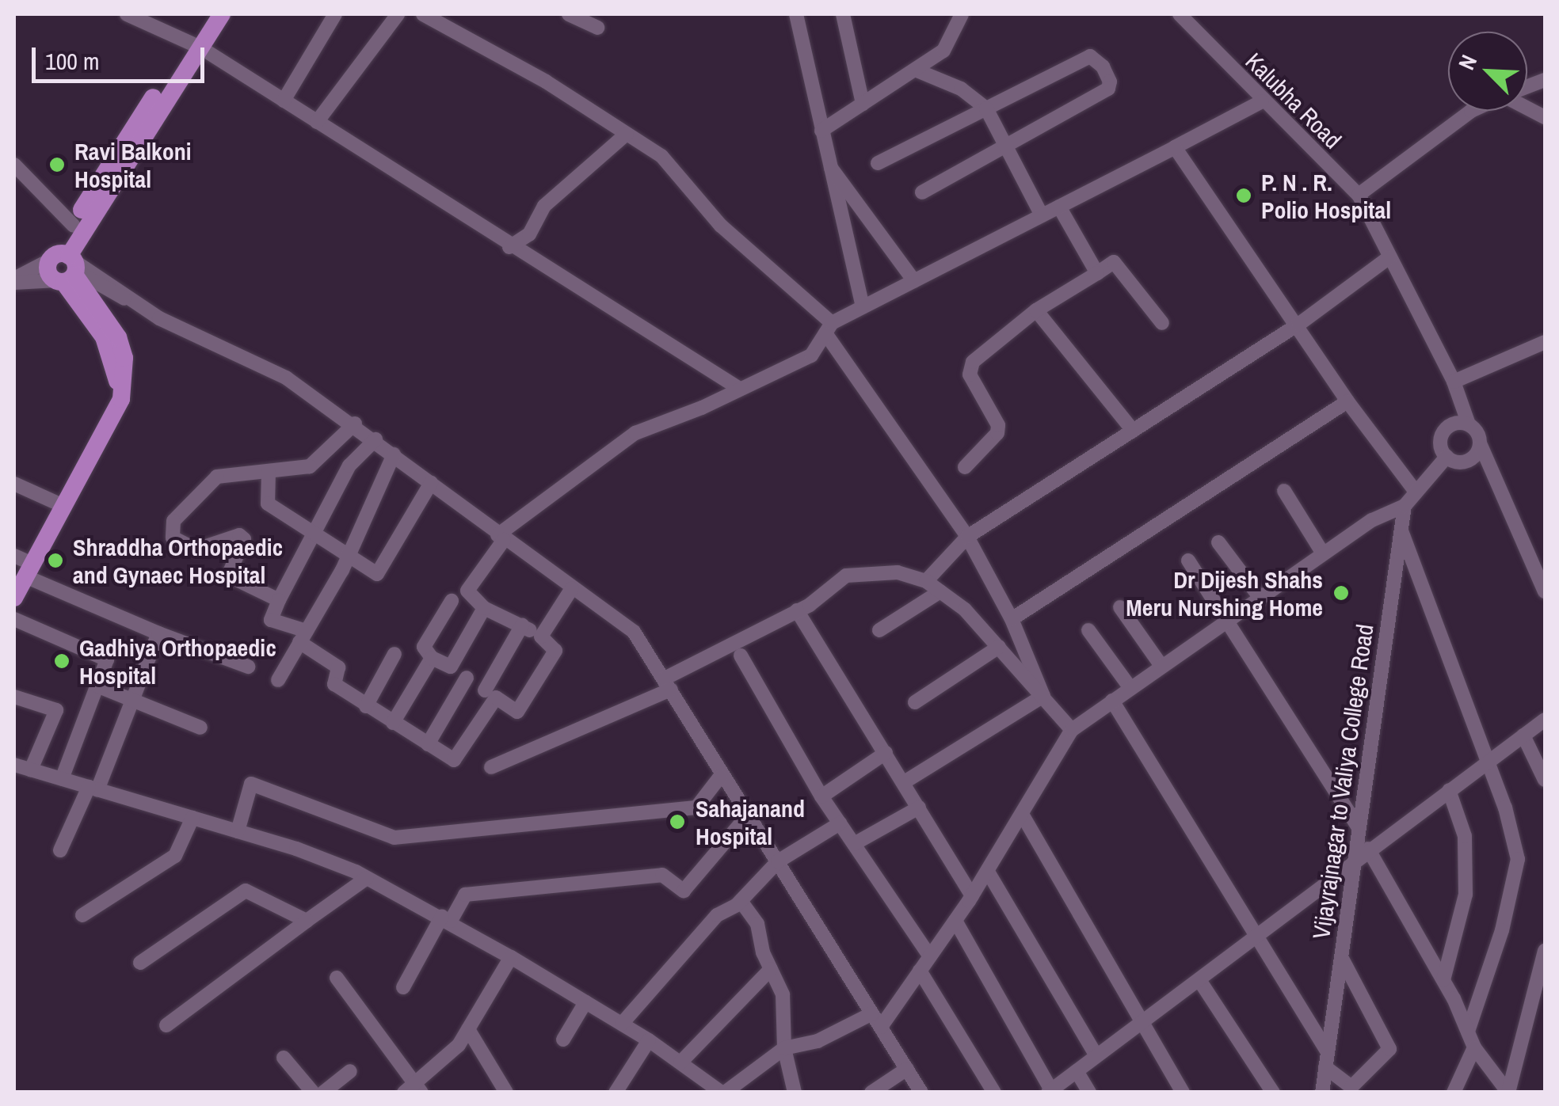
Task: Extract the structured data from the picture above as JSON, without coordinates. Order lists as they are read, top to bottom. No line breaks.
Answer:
{"streets":{"street":["Kalubha Road","Vijayrajnagar to Valiya College Road"]},"places":["Ravi Balkoni Hospital","P. N . R. Polio Hospital","Shraddha Orthopaedic and Gynaec Hospital","Dr Dijesh Shahs Meru Nurshing Home","Gadhiya Orthopaedic Hospital","Sahajanand Hospital"],"scale_bar":"100 m","north":"top left"}
